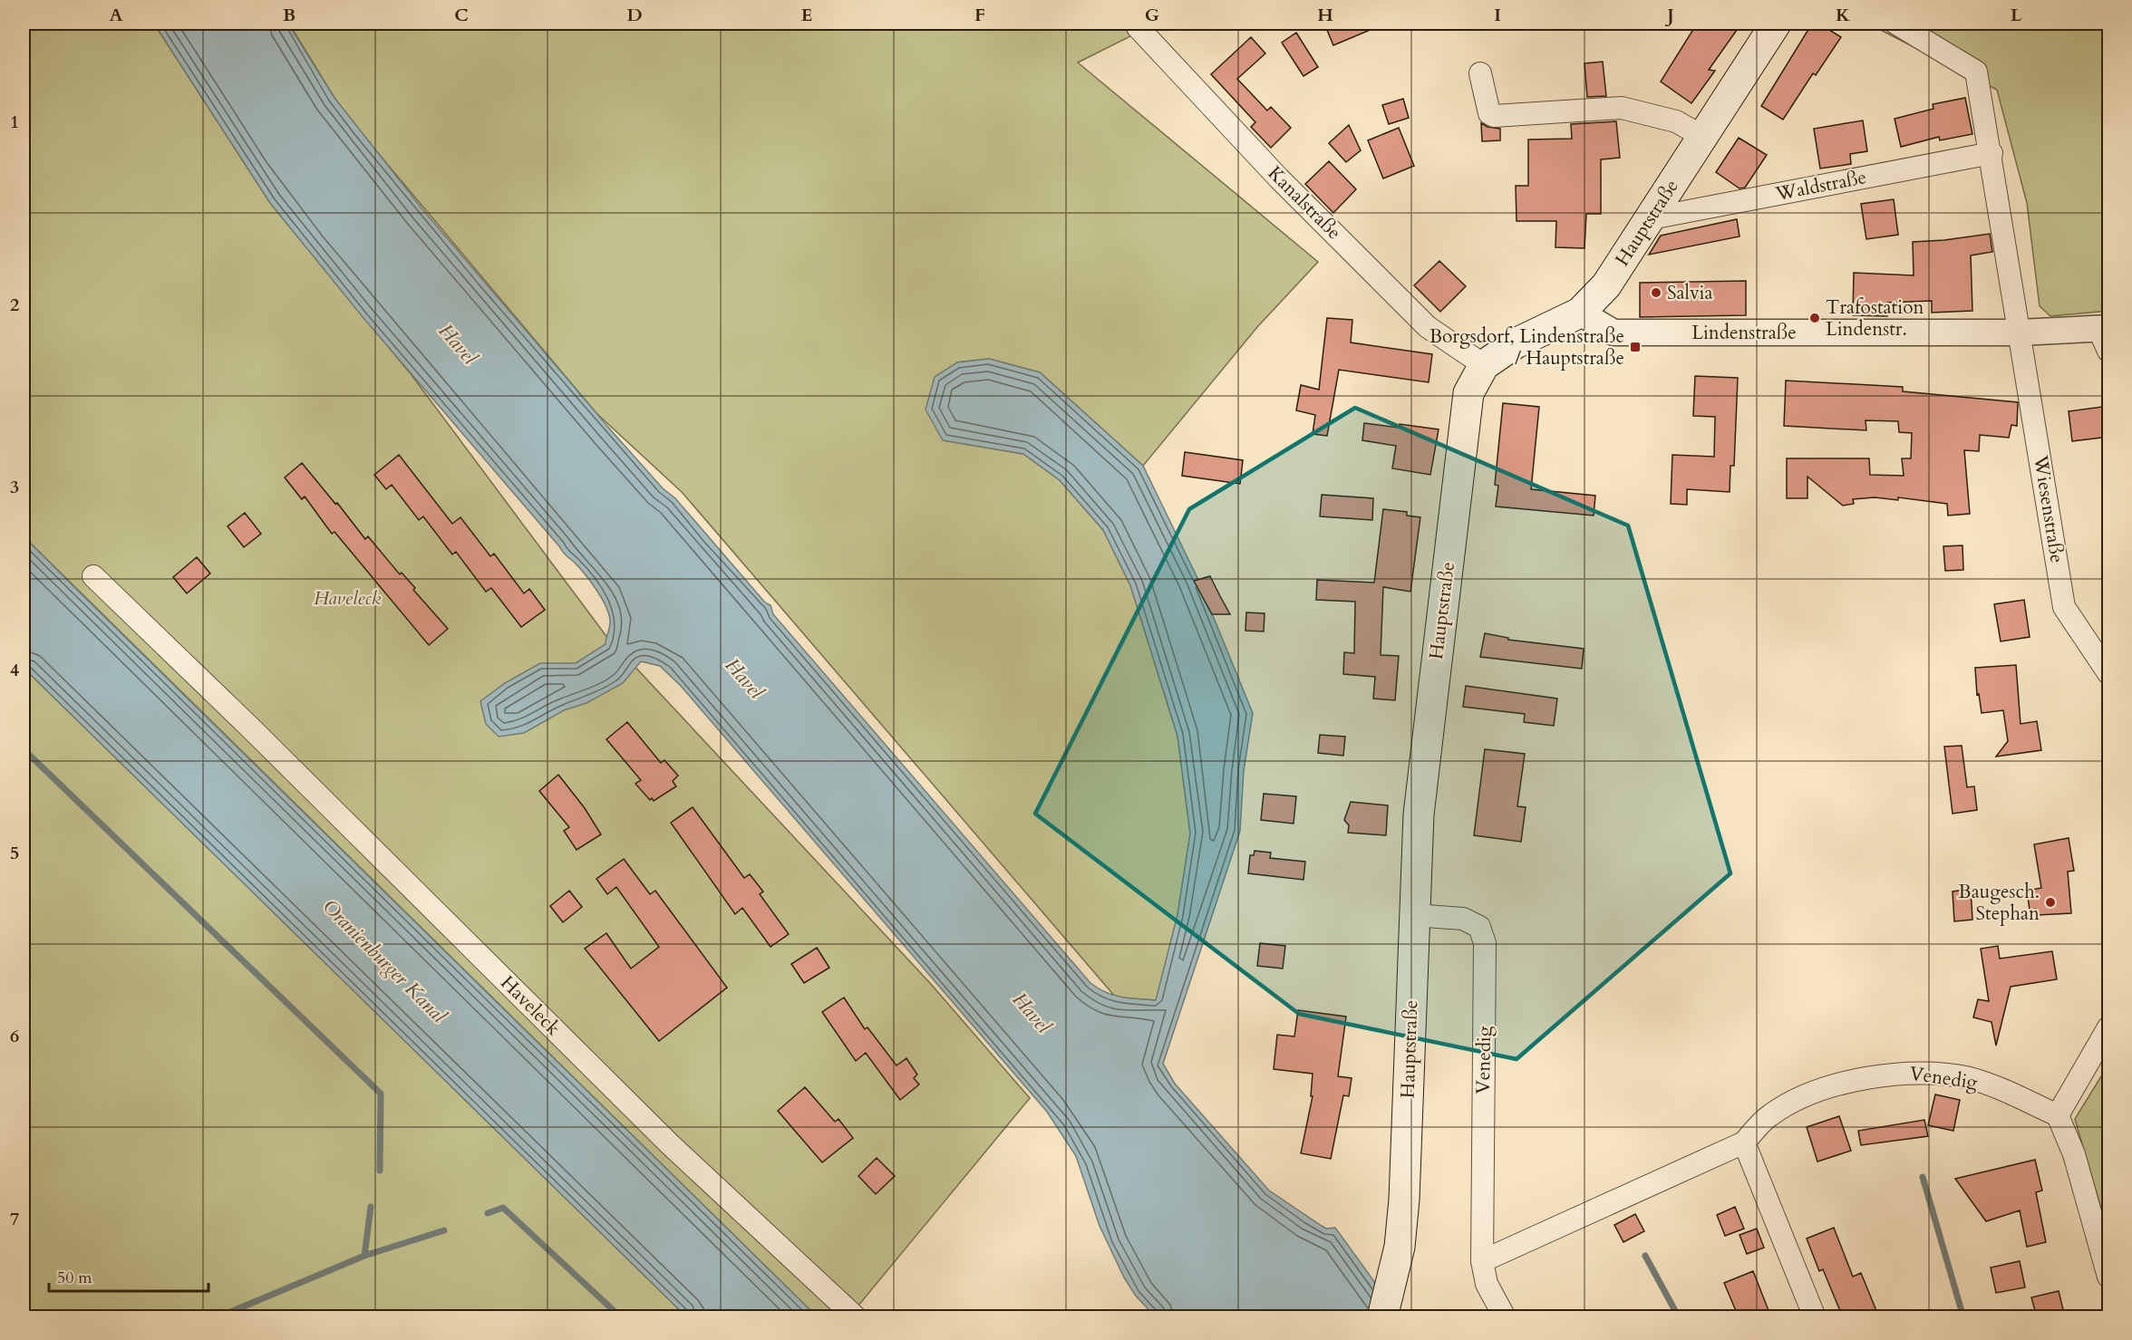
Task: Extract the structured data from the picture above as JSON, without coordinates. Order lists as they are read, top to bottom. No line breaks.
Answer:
{"streets":{"main road":["Hauptstraße"],"street":["Waldstraße","Kanalstraße","Lindenstraße","Wiesenstraße","Haveleck","Venedig"]},"crossings":[["Waldstraße","Hauptstraße"],["Kanalstraße","Hauptstraße"],["Hauptstraße","Lindenstraße"],["Hauptstraße","Venedig"],["Lindenstraße","Wiesenstraße"]],"water":["Havel","Oranienburger Kanal"],"parks":["Haveleck"],"places":{"other":["Salvia","Trafostation Lindenstr.","Baugesch. Stephan"],"transit":["Borgsdorf, Lindenstraße / Hauptstraße"]},"scale_bar":"50 m","grid":{"columns":["A","B","C","D","E","F","G","H","I","J","K","L"],"rows":["1","2","3","4","5","6","7"]}}
